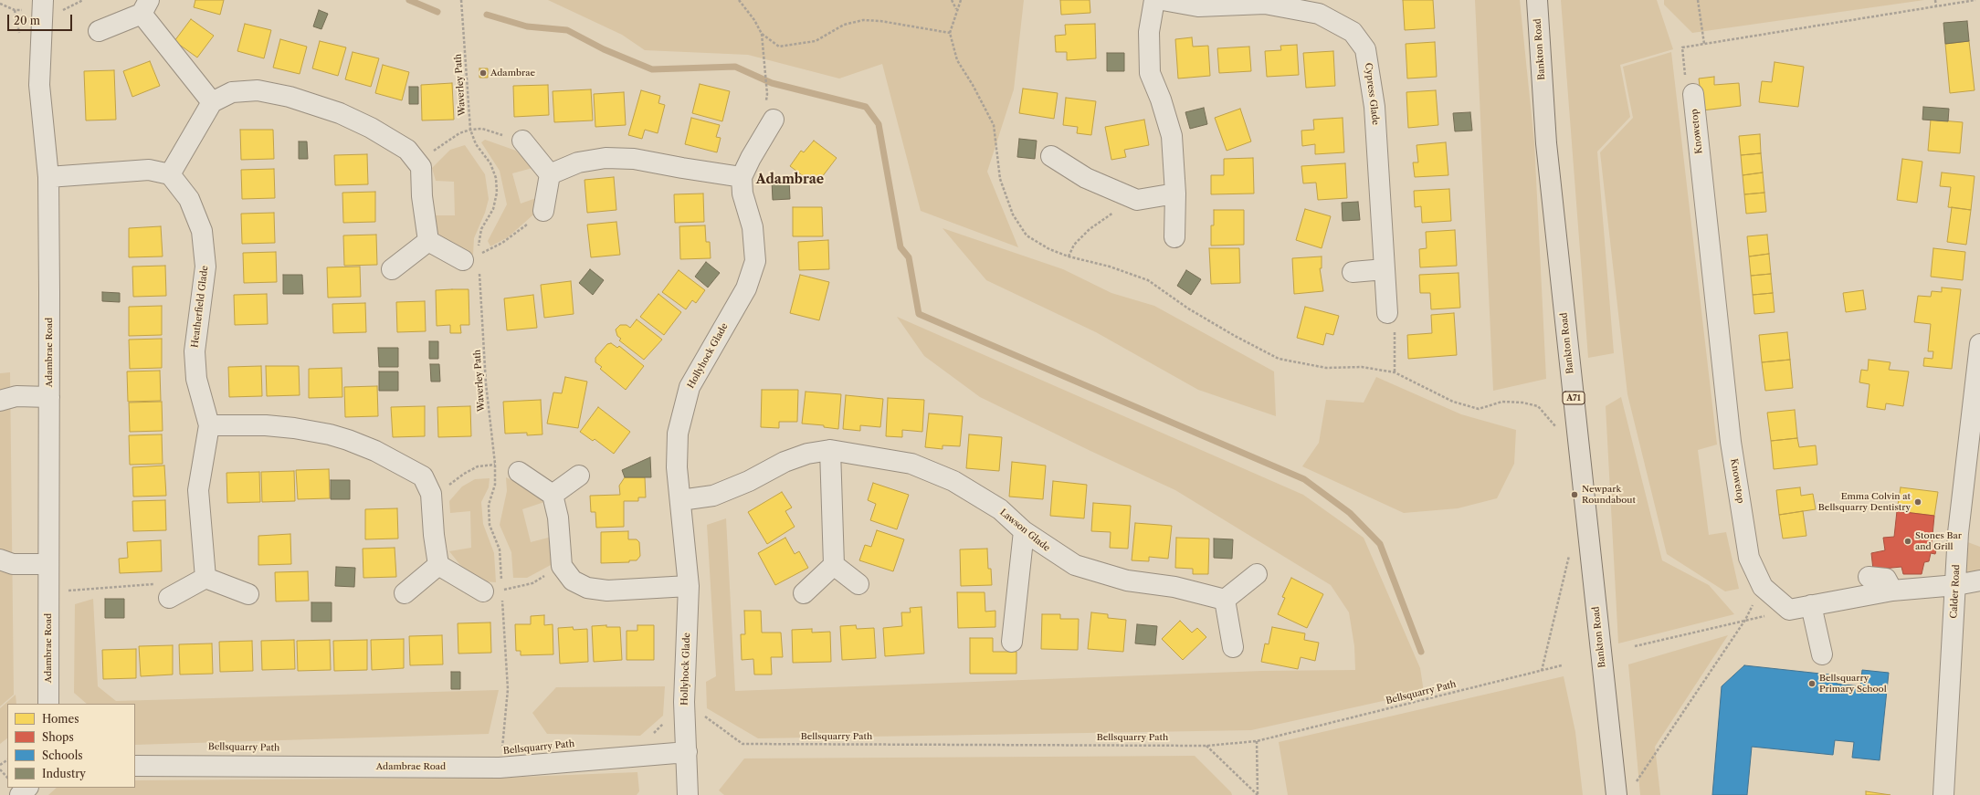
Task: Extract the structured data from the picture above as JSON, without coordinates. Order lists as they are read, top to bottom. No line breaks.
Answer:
{"streets":{"main road":["Bankton Road","A71"],"street":["Cypress Glade","Knowetop","Heatherfield Glade","Adambrae Road","Hollyhock Glade","Lawson Glade","Calder Road"],"path":["Waverley Path","Bellsquarry Path"]},"crossings":[["Waverley Path","Adambrae Road"],["Knowetop","Calder Road"],["Adambrae Road","Hollyhock Glade"],["Hollyhock Glade","Lawson Glade"],["Hollyhock Glade","Bellsquarry Path"]],"districts":["Adambrae"],"places":["Adambrae","Newpark Roundabout","Emma Colvin at Bellsquarry Dentistry","Stones Bar and Grill","Bellsquarry Primary School"],"legend":["Homes","Shops","Schools","Industry"],"scale_bar":"20 m"}
